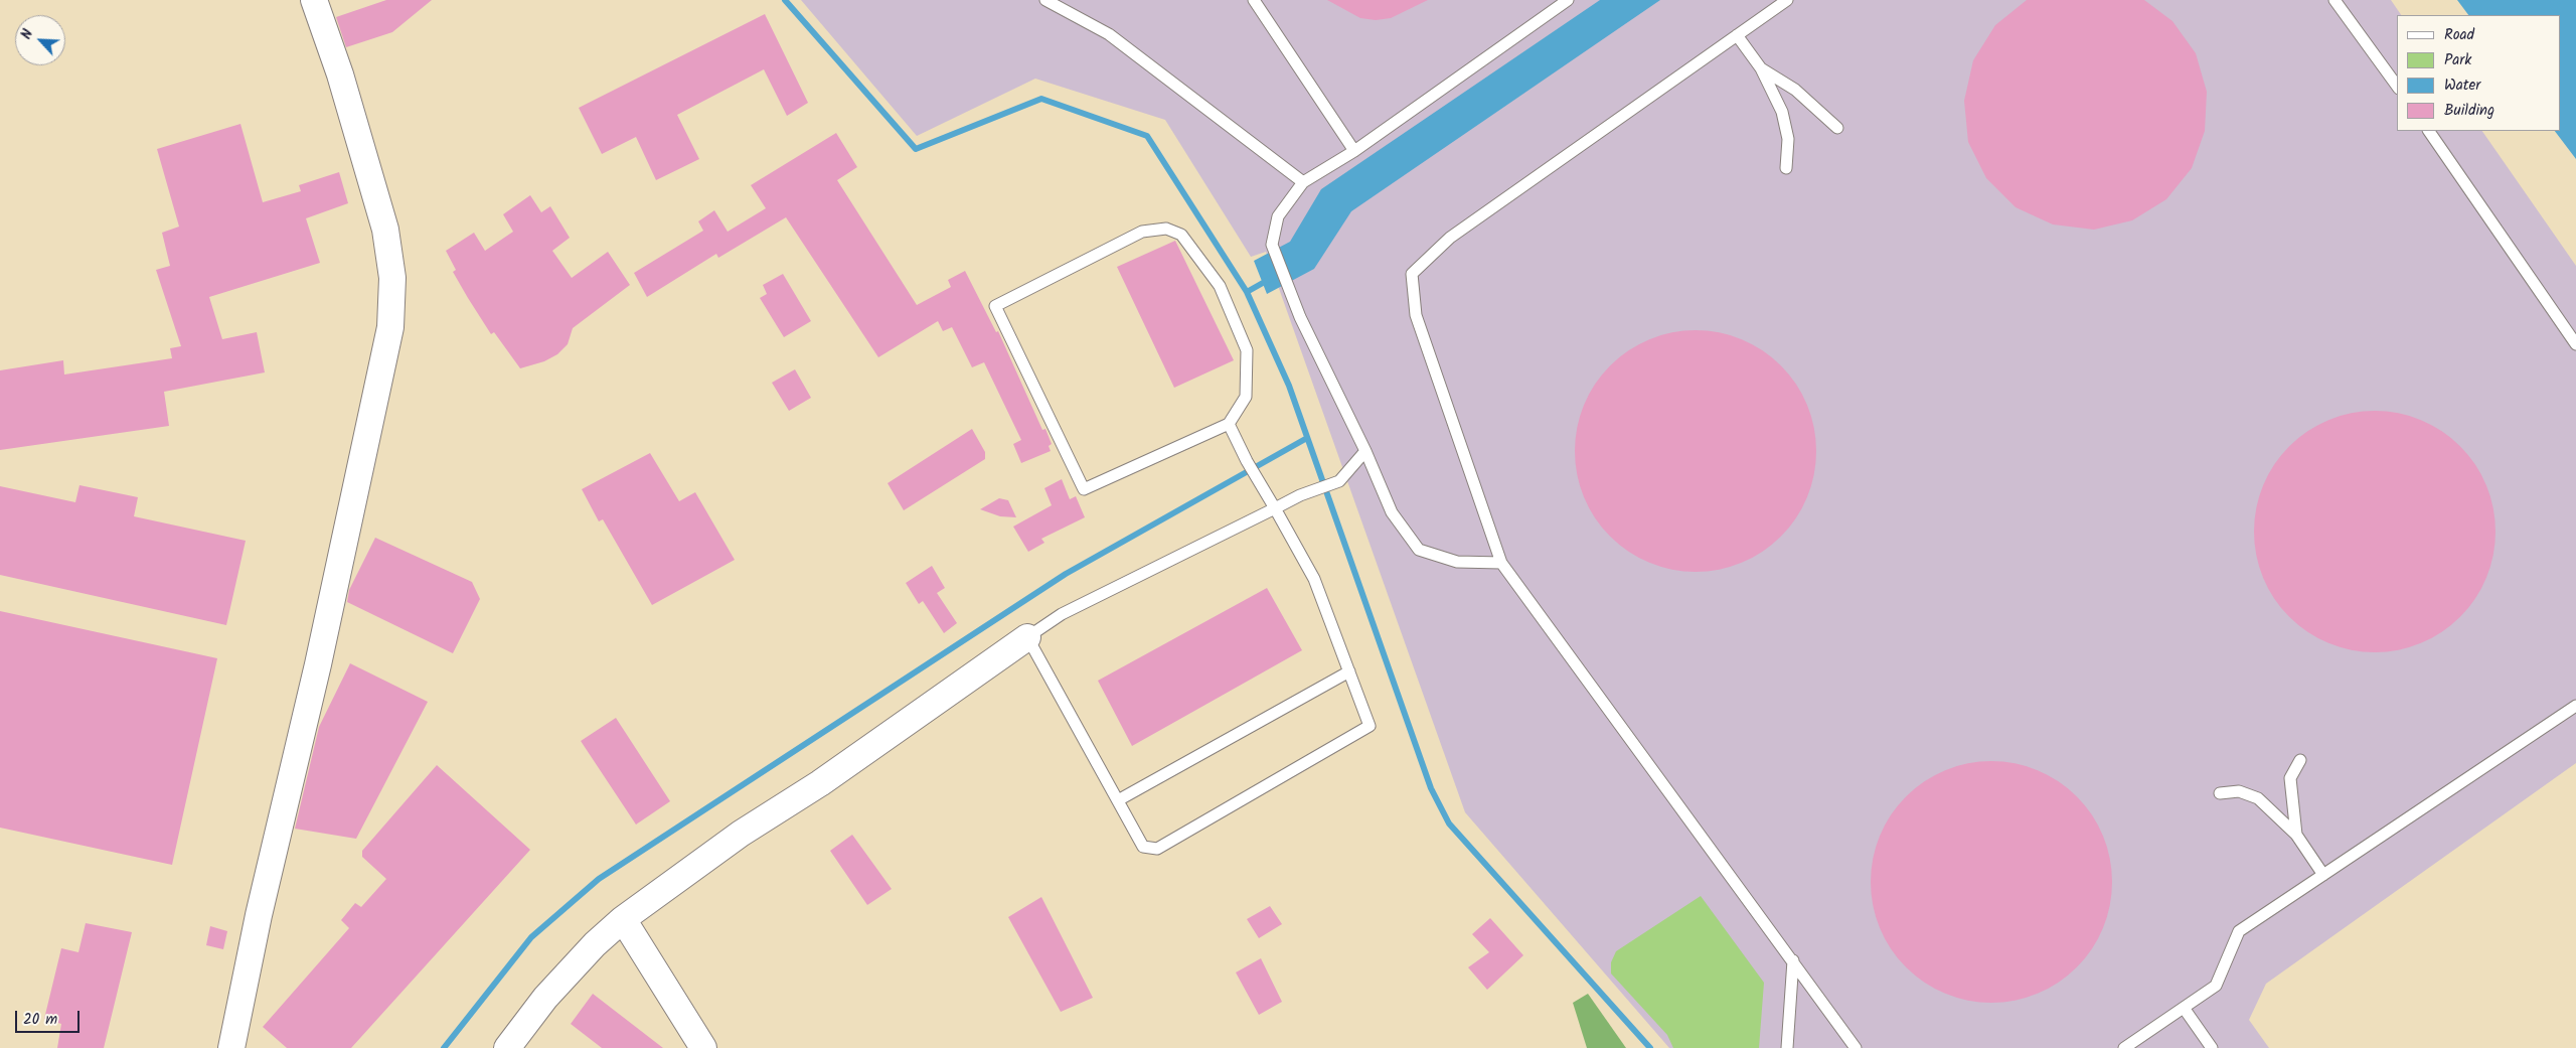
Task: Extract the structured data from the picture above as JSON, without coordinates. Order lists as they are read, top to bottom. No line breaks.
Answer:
{"legend":["Road","Park","Water","Building"],"scale_bar":"20 m","north":"top left"}
